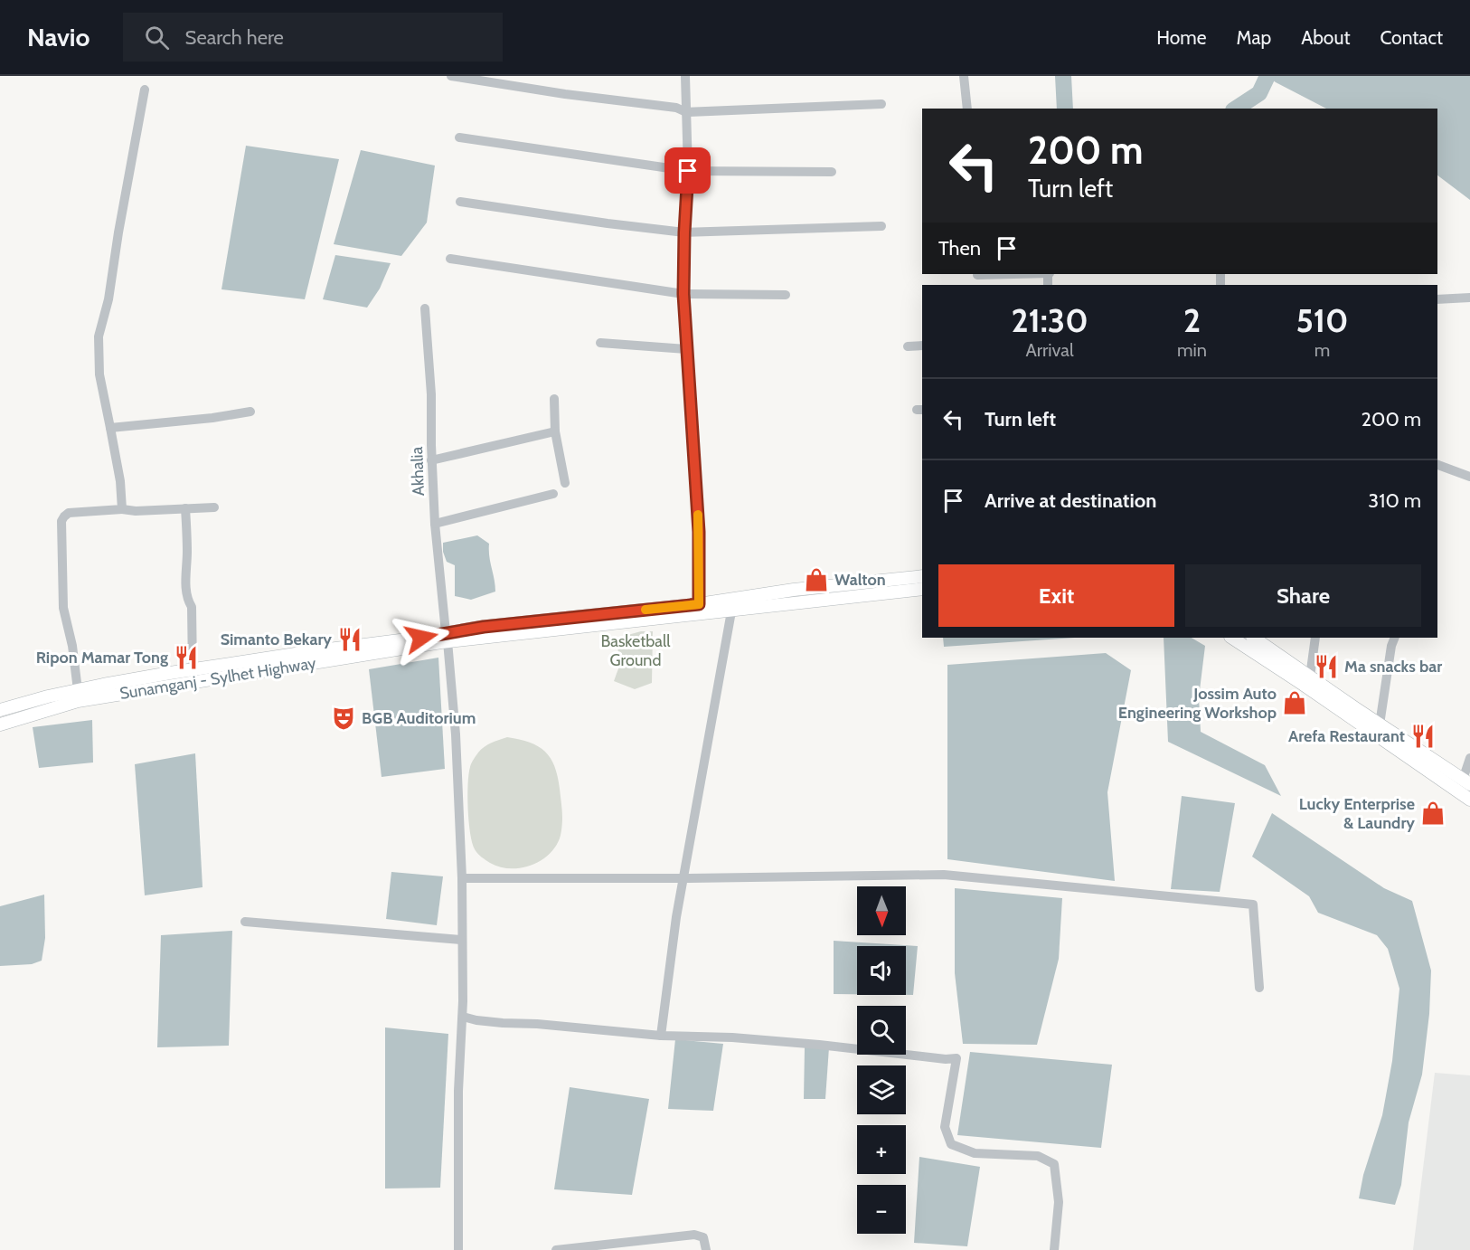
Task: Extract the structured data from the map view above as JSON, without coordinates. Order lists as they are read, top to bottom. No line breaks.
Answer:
{"streets":{"main road":["Sunamganj - Sylhet Highway"],"street":["Akhalia"]},"crossings":[["Akhalia","Sunamganj - Sylhet Highway"]],"parks":["Basketball Ground"],"places":{"shop":["Walton","Jossim Auto Engineering Workshop","Lucky Enterprise & Laundry"],"restaurant":["Simanto Bekary","Ripon Mamar Tong","Ma snacks bar","Arefa Restaurant"],"theatre":["BGB Auditorium"]},"north":"bottom","page":{"header":"Navio","search":"Search here","nav":["Home","Map","About","Contact"],"turn":["200 m","Turn left"],"then":"Then","eta":["21:30","Arrival","2","min","510","m"],"list":[{"name":"Turn left","value":"200 m"},{"name":"Arrive at destination","value":"310 m"}],"buttons":["Exit","Share"],"map_buttons":["+","−"]}}
